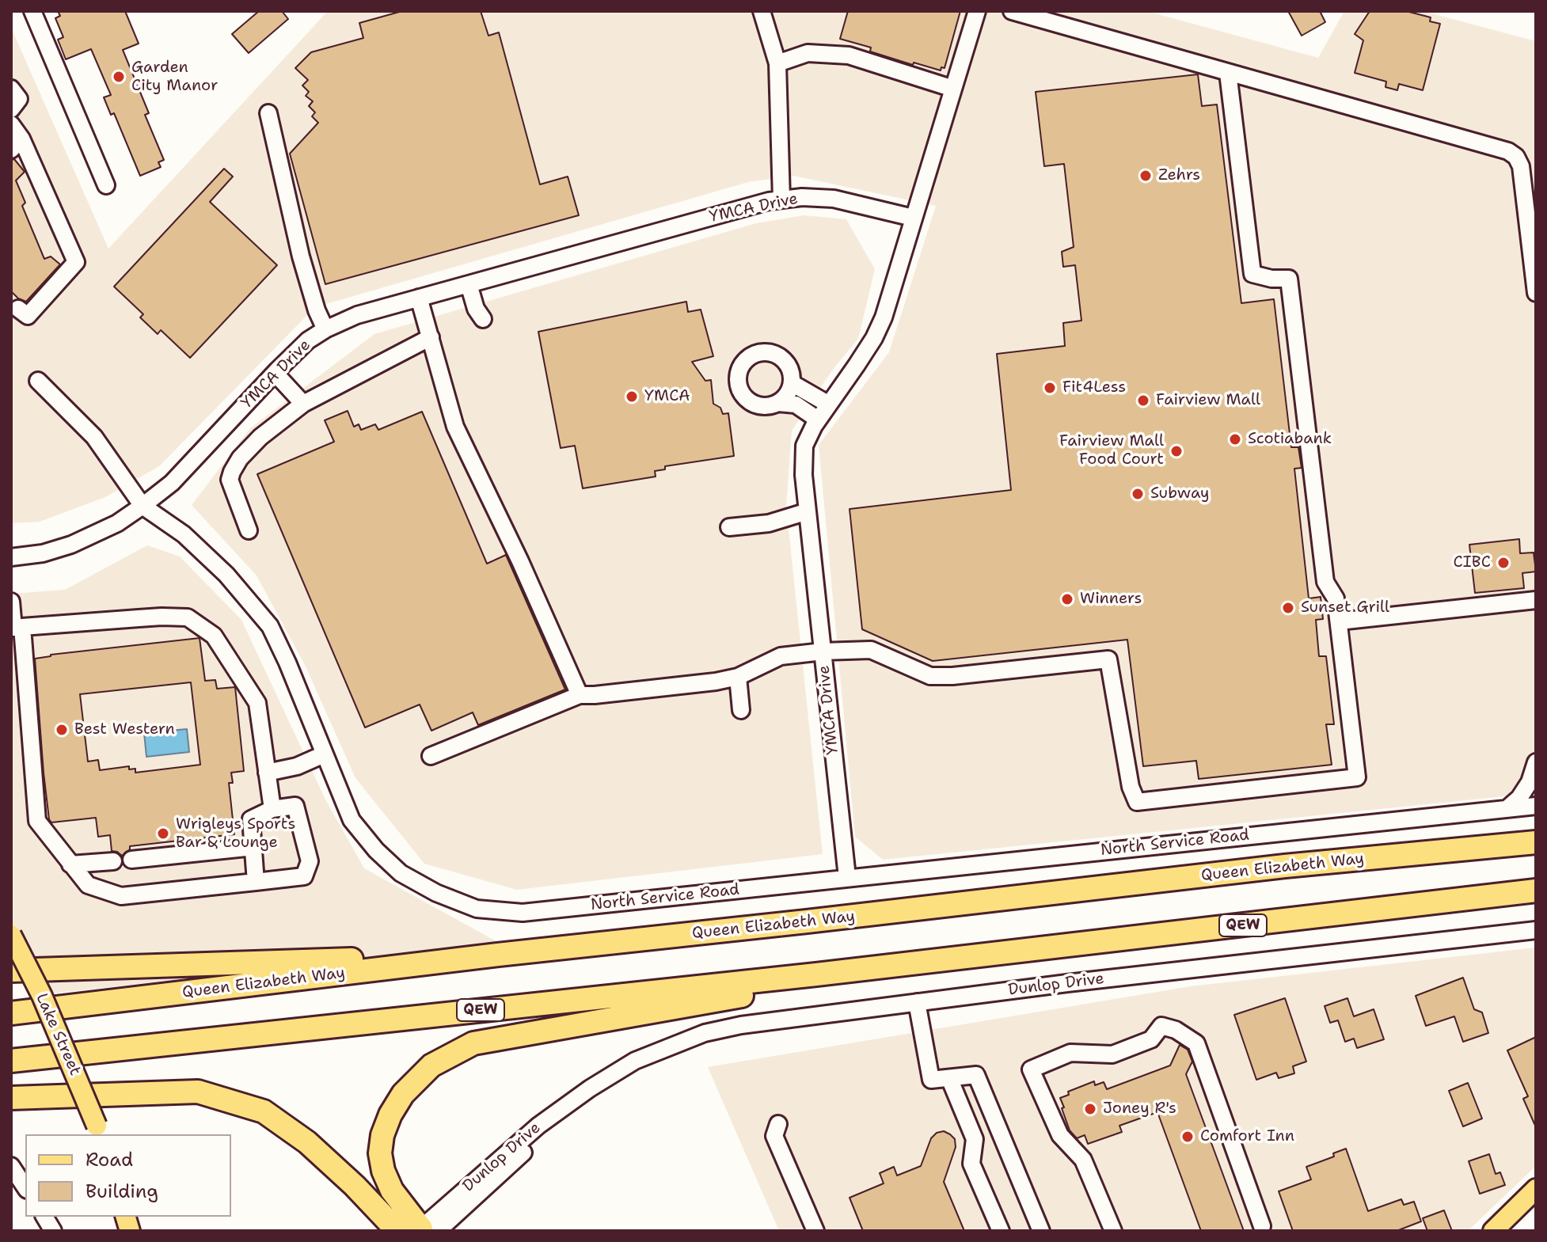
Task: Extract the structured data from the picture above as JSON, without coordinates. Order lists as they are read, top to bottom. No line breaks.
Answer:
{"streets":{"highway":["Queen Elizabeth Way","QEW"],"main road":["Lake Street"],"street":["YMCA Drive","North Service Road","Dunlop Drive"]},"crossings":[["YMCA Drive","North Service Road"]],"places":["Garden City Manor","Zehrs","Fit4Less","YMCA","Fairview Mall","Scotiabank","Fairview Mall Food Court","Subway","CIBC","Winners","Sunset Grill","Best Western","Wrigleys Sports Bar & Lounge","Joney R's","Comfort Inn"],"legend":["Road","Building"]}
